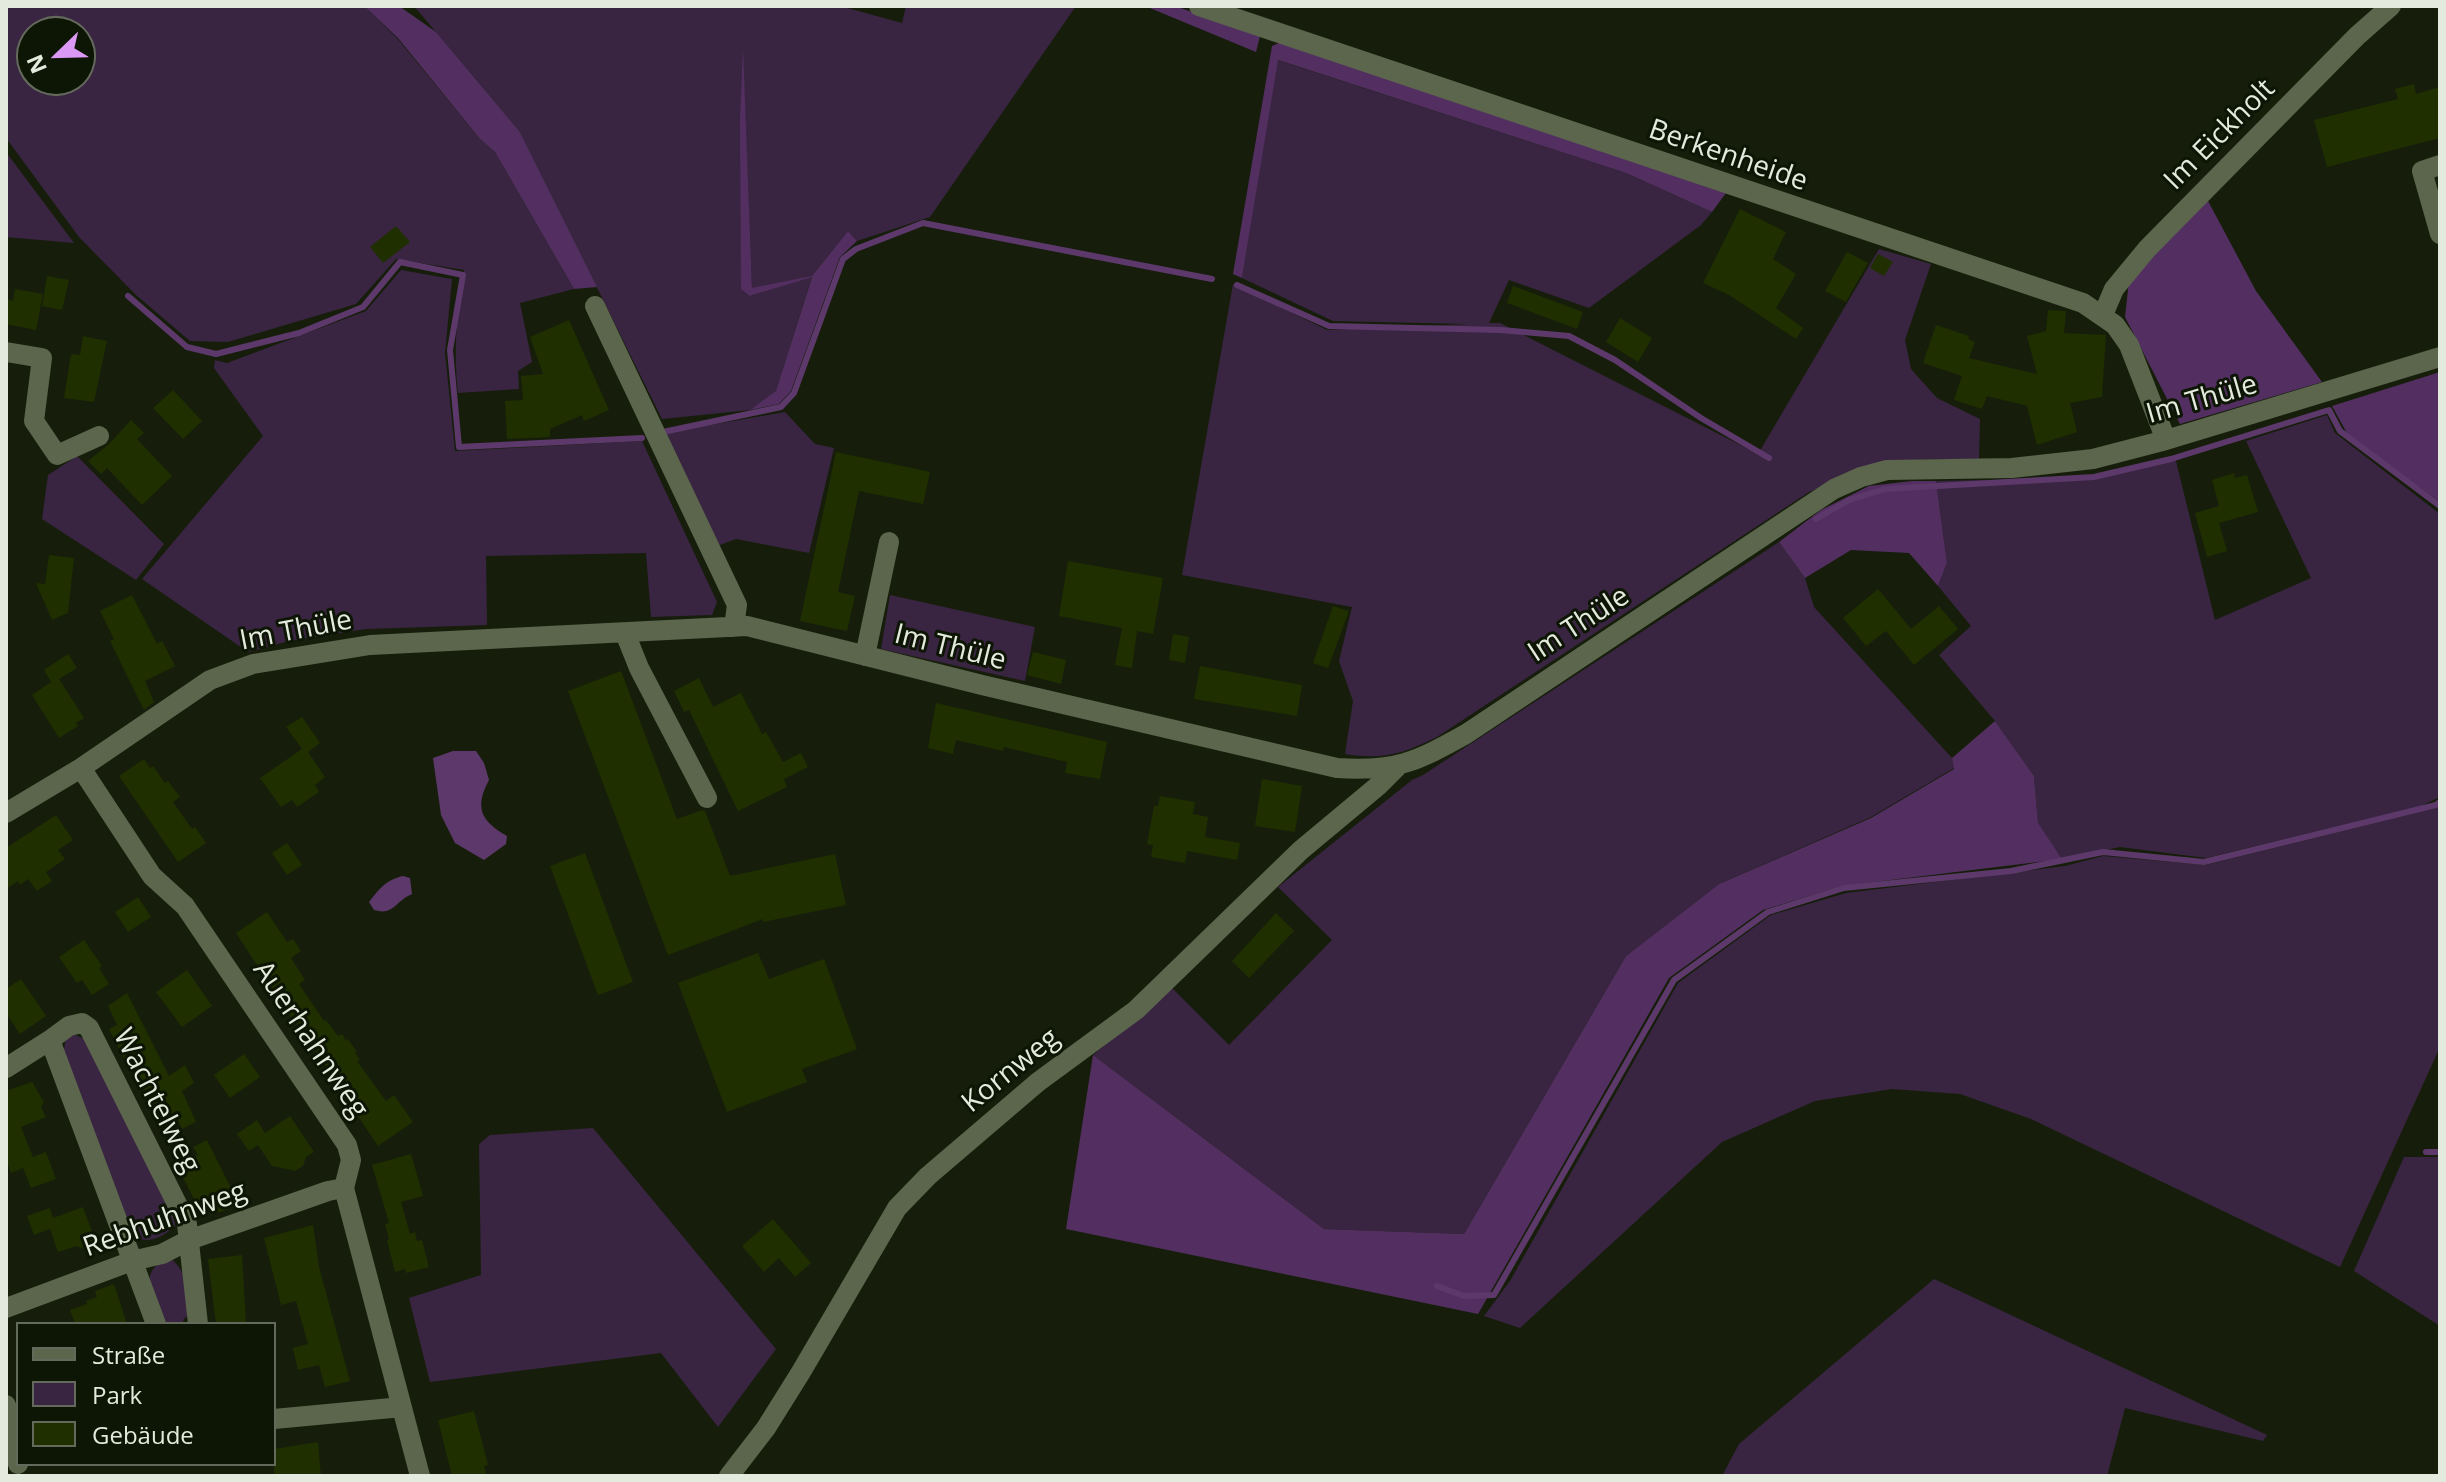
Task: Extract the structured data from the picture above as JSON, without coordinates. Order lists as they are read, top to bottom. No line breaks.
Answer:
{"streets":{"street":["Im Eickholt","Berkenheide","Im Thüle","Auerhahnweg","Kornweg","Wachtelweg","Rebhuhnweg"]},"crossings":[["Im Eickholt","Berkenheide"],["Berkenheide","Im Thüle"],["Im Thüle","Auerhahnweg"],["Im Thüle","Kornweg"],["Auerhahnweg","Rebhuhnweg"],["Wachtelweg","Rebhuhnweg"]],"legend":["Straße","Park","Gebäude"],"north":"bottom left"}
